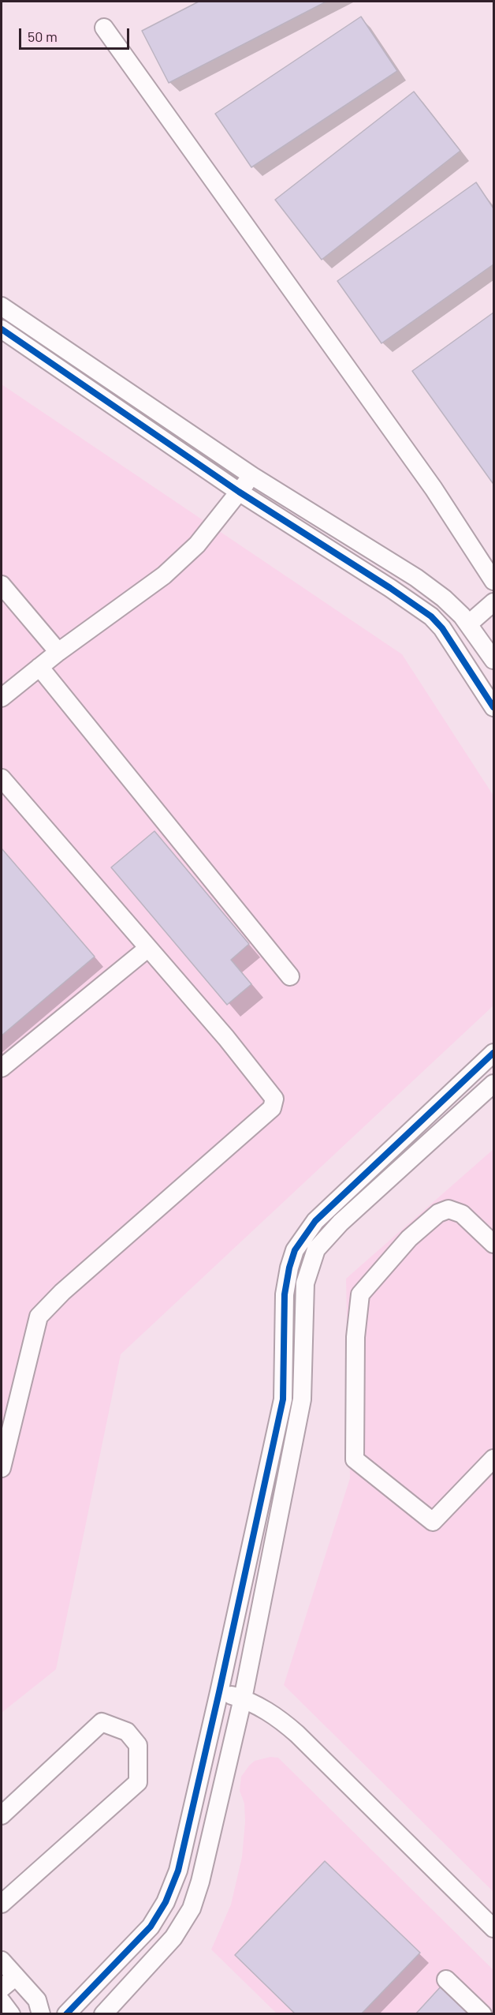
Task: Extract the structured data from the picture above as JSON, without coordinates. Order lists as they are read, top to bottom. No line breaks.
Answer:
{"scale_bar":"50 m"}
